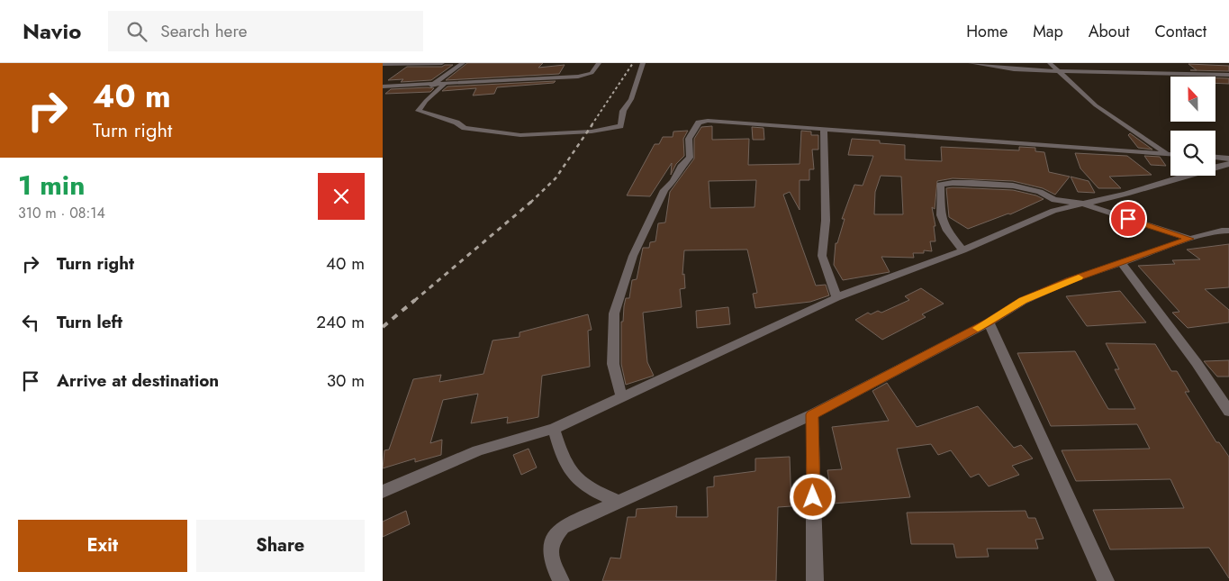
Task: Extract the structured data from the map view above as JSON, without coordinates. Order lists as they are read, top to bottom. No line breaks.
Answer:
{"north":"top","page":{"header":"Navio","search":"Search here","nav":["Home","Map","About","Contact"],"turn":["40 m","Turn right"],"heading":["1 min","310 m · 08:14"],"list":[{"name":"Turn right","value":"40 m"},{"name":"Turn left","value":"240 m"},{"name":"Arrive at destination","value":"30 m"}],"buttons":["Exit","Share"]}}
